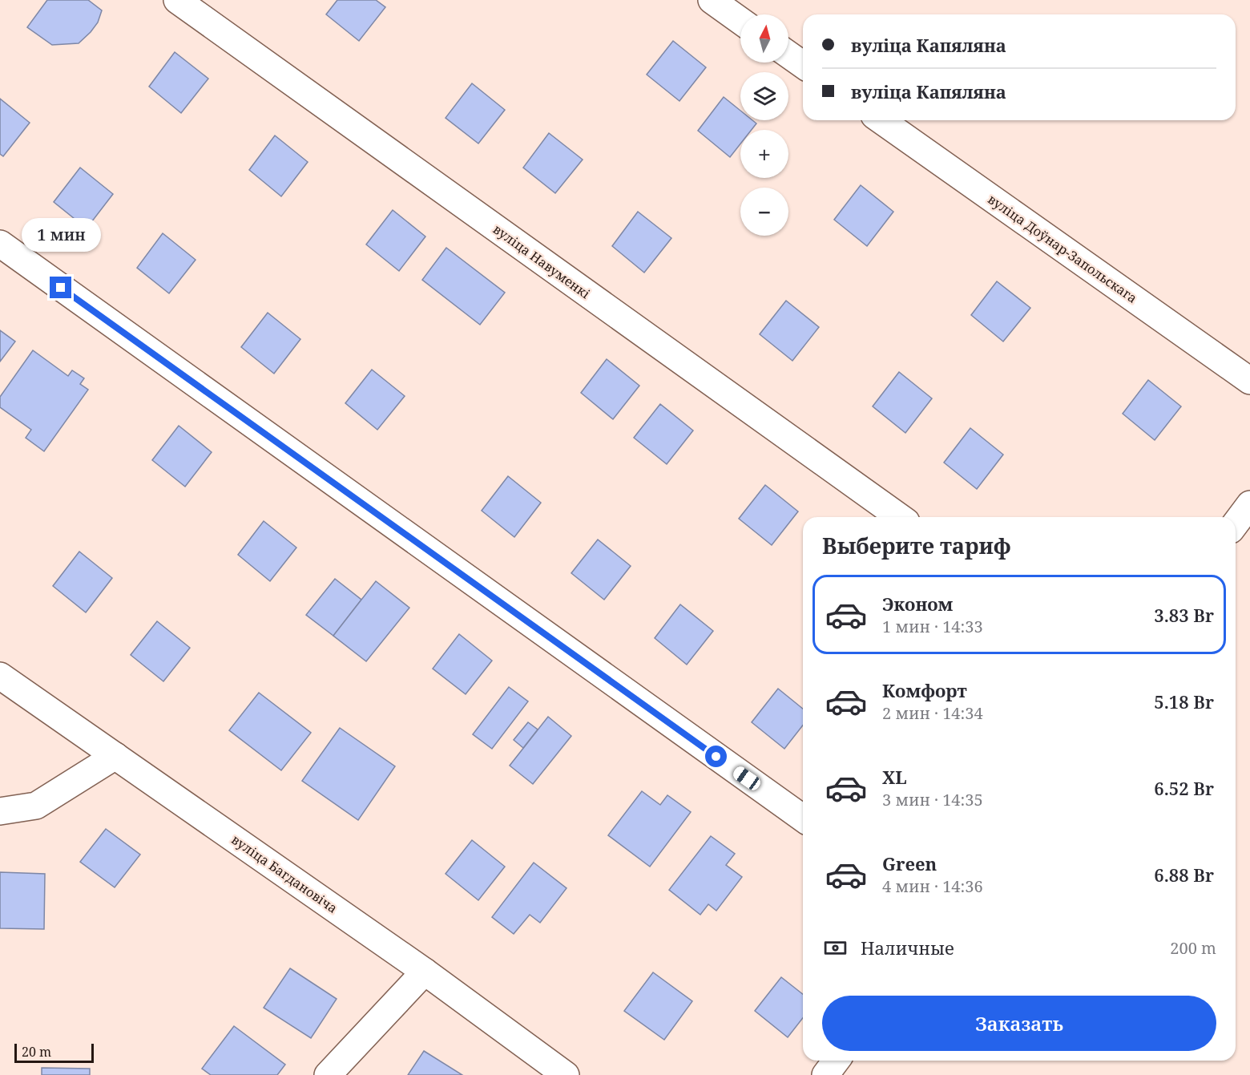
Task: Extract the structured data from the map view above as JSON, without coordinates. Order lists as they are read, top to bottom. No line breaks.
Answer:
{"streets":{"street":["вуліца Доўнар-Запольскага","вуліца Навуменкі","вуліца Багдановіча"]},"scale_bar":"20 m","north":"top","page":{"map_buttons":["+","−"],"banner":["вуліца Капяляна","вуліца Капяляна"],"bubble":"1 мин","heading":"Выберите тариф","list":[{"name":"Эконом","note":"1 мин · 14:33","value":"3.83 Br"},{"name":"Комфорт","note":"2 мин · 14:34","value":"5.18 Br"},{"name":"XL","note":"3 мин · 14:35","value":"6.52 Br"},{"name":"Green","note":"4 мин · 14:36","value":"6.88 Br"}],"pay":["Наличные","200 m"],"buttons":"Заказать","scale":"20 m"}}
